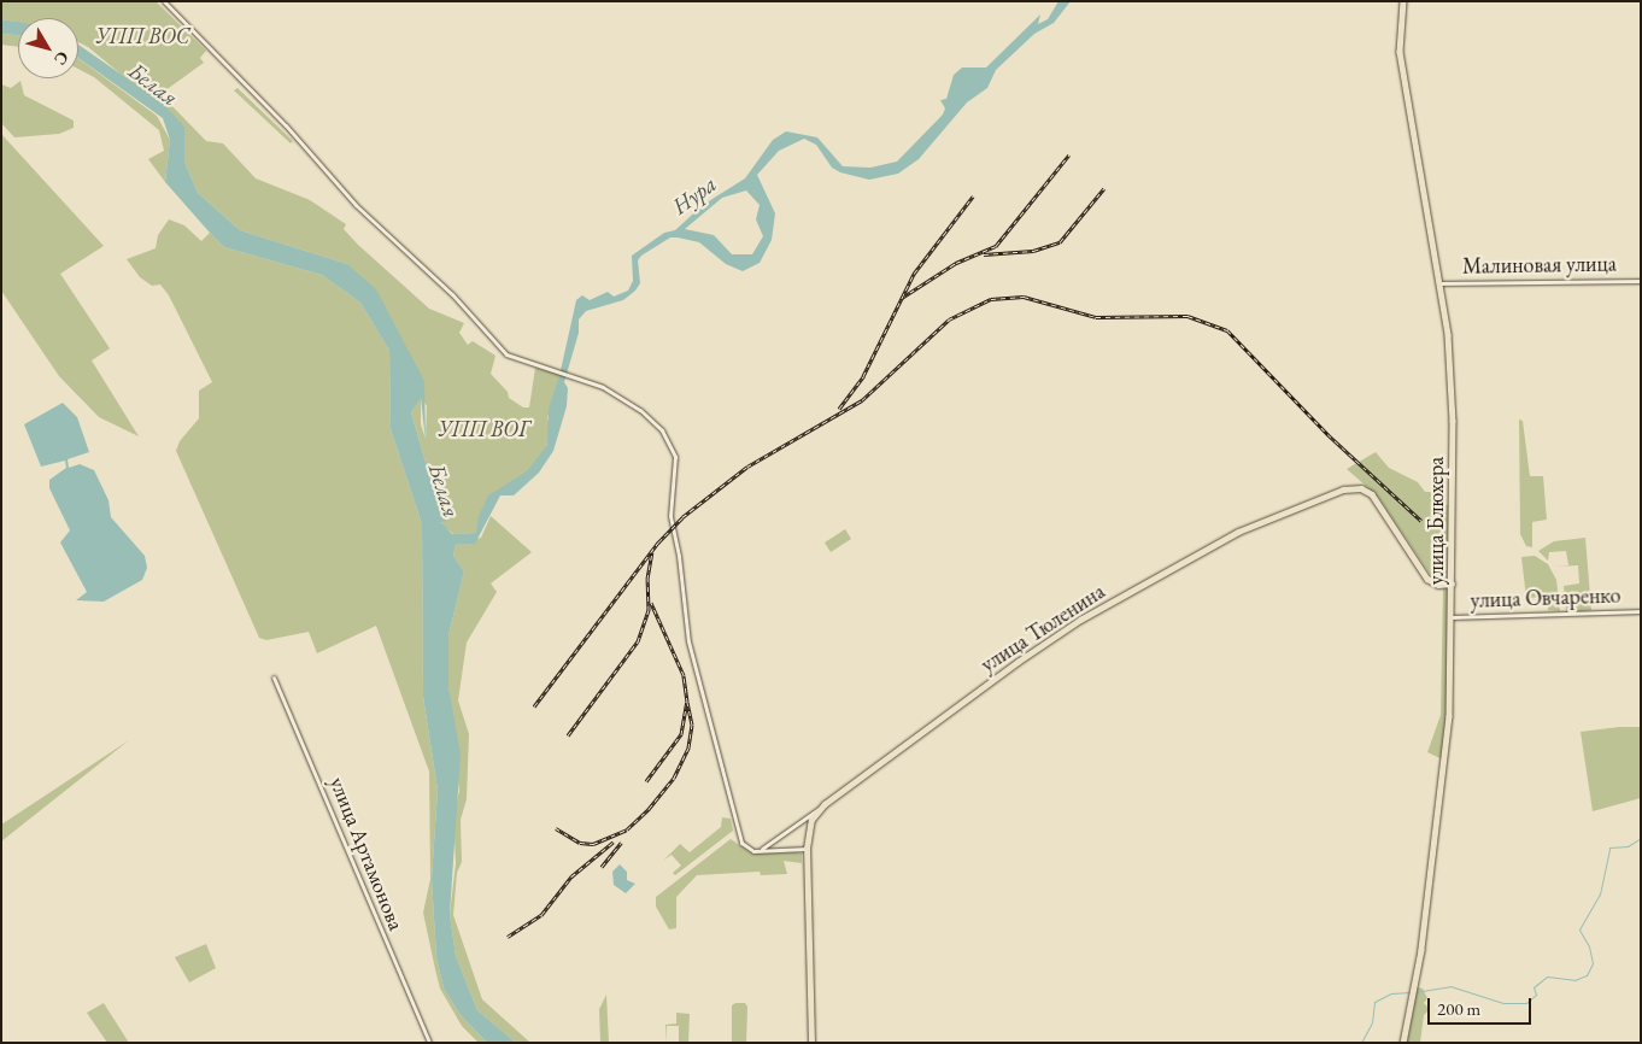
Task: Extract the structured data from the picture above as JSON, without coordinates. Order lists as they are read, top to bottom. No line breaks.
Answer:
{"streets":{"main road":["улица Блюхера","улица Тюленина"],"street":["Малиновая улица","улица Овчаренко","улица Артамонова"]},"crossings":[["Малиновая улица","улица Блюхера"],["улица Блюхера","улица Овчаренко"],["улица Блюхера","улица Тюленина"]],"water":["Белая","Нура"],"parks":["УПП ВОС","УПП ВОГ"],"scale_bar":"200 m","north":"bottom right"}
